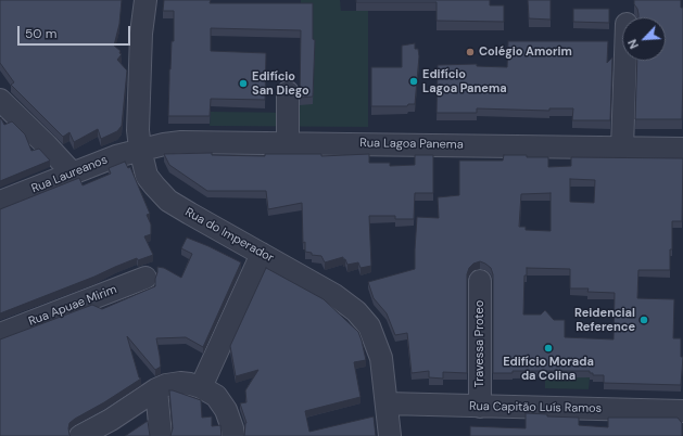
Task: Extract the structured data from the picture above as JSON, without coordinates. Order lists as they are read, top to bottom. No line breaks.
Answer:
{"streets":{"street":["Rua Lagoa Panema","Rua Laureanos","Rua do Imperador","Rua Apuae Mirim","Travessa Proteo","Rua Capitão Luís Ramos"]},"crossings":[["Rua Lagoa Panema","Rua Laureanos"],["Rua Lagoa Panema","Rua do Imperador"],["Rua Laureanos","Rua do Imperador"],["Rua do Imperador","Rua Capitão Luís Ramos"],["Travessa Proteo","Rua Capitão Luís Ramos"]],"places":["Colégio Amorim","Edifício Lagoa Panema","Edifício San Diego","Reidencial Reference","Edifício Morada da Colina"],"scale_bar":"50 m","north":"bottom left"}
